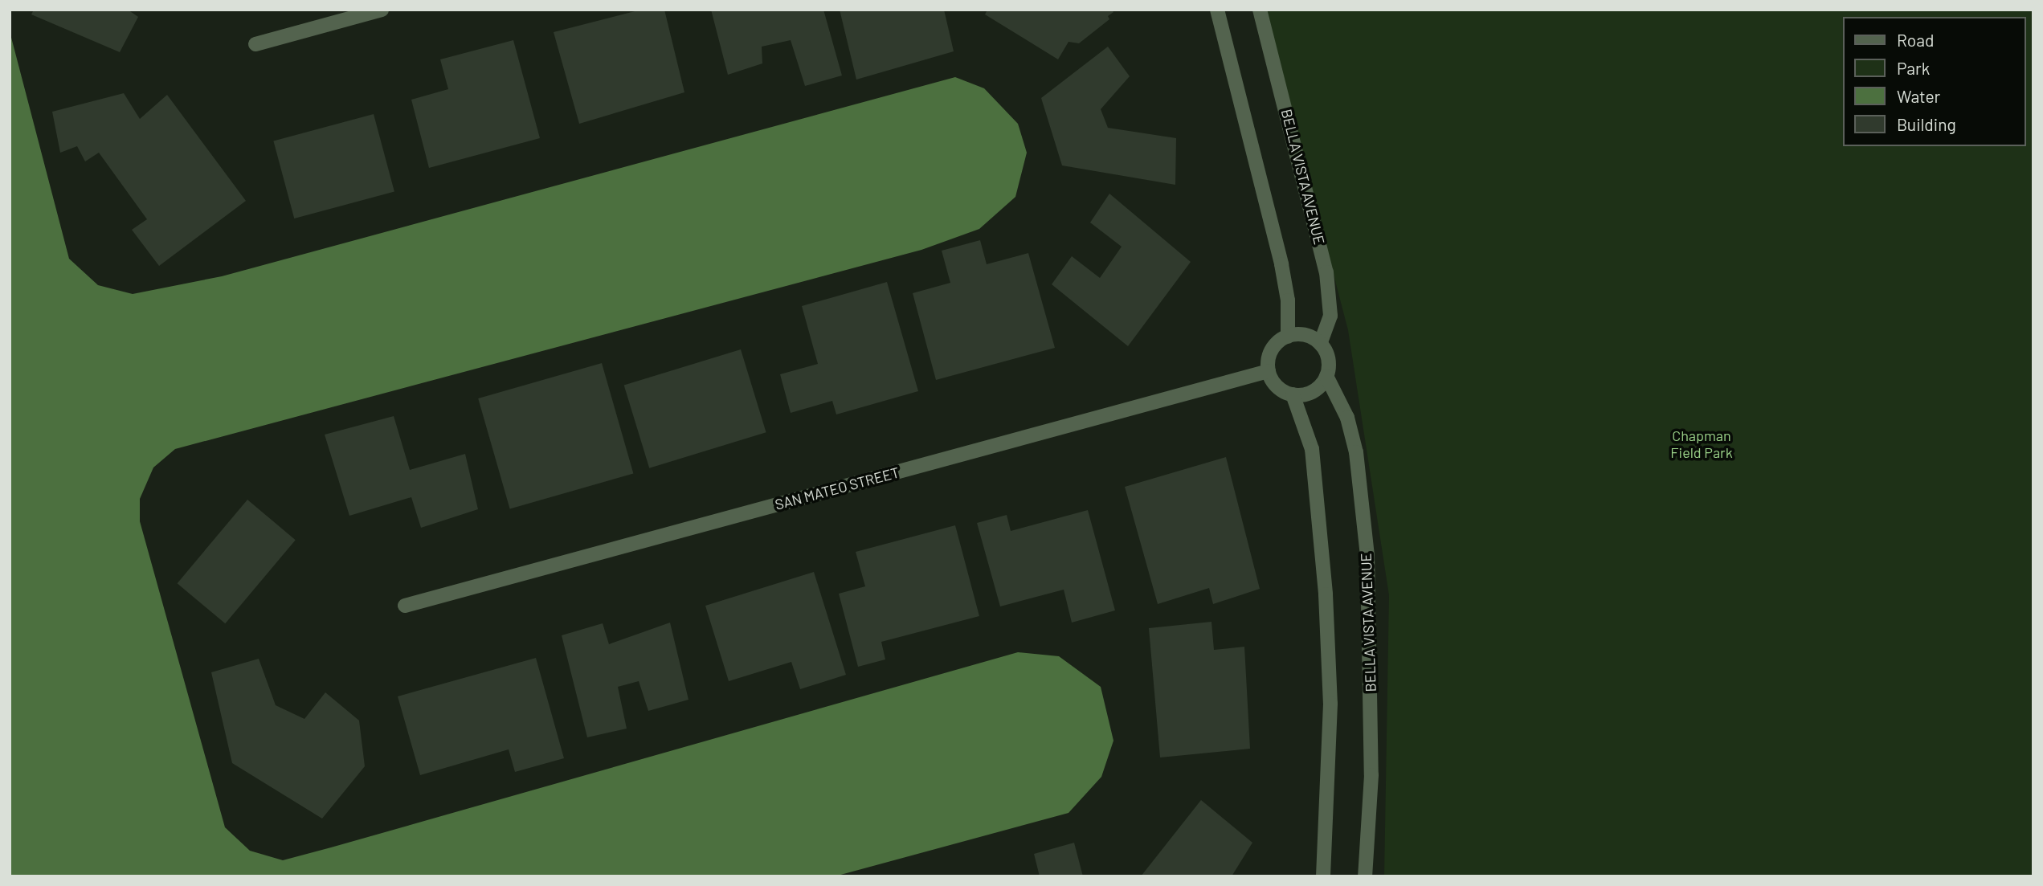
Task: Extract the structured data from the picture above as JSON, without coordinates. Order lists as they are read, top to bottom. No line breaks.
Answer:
{"streets":{"street":["BELLA VISTA AVENUE","SAN MATEO STREET"]},"crossings":[["BELLA VISTA AVENUE","SAN MATEO STREET"]],"parks":["Chapman Field Park"],"legend":["Road","Park","Water","Building"]}
